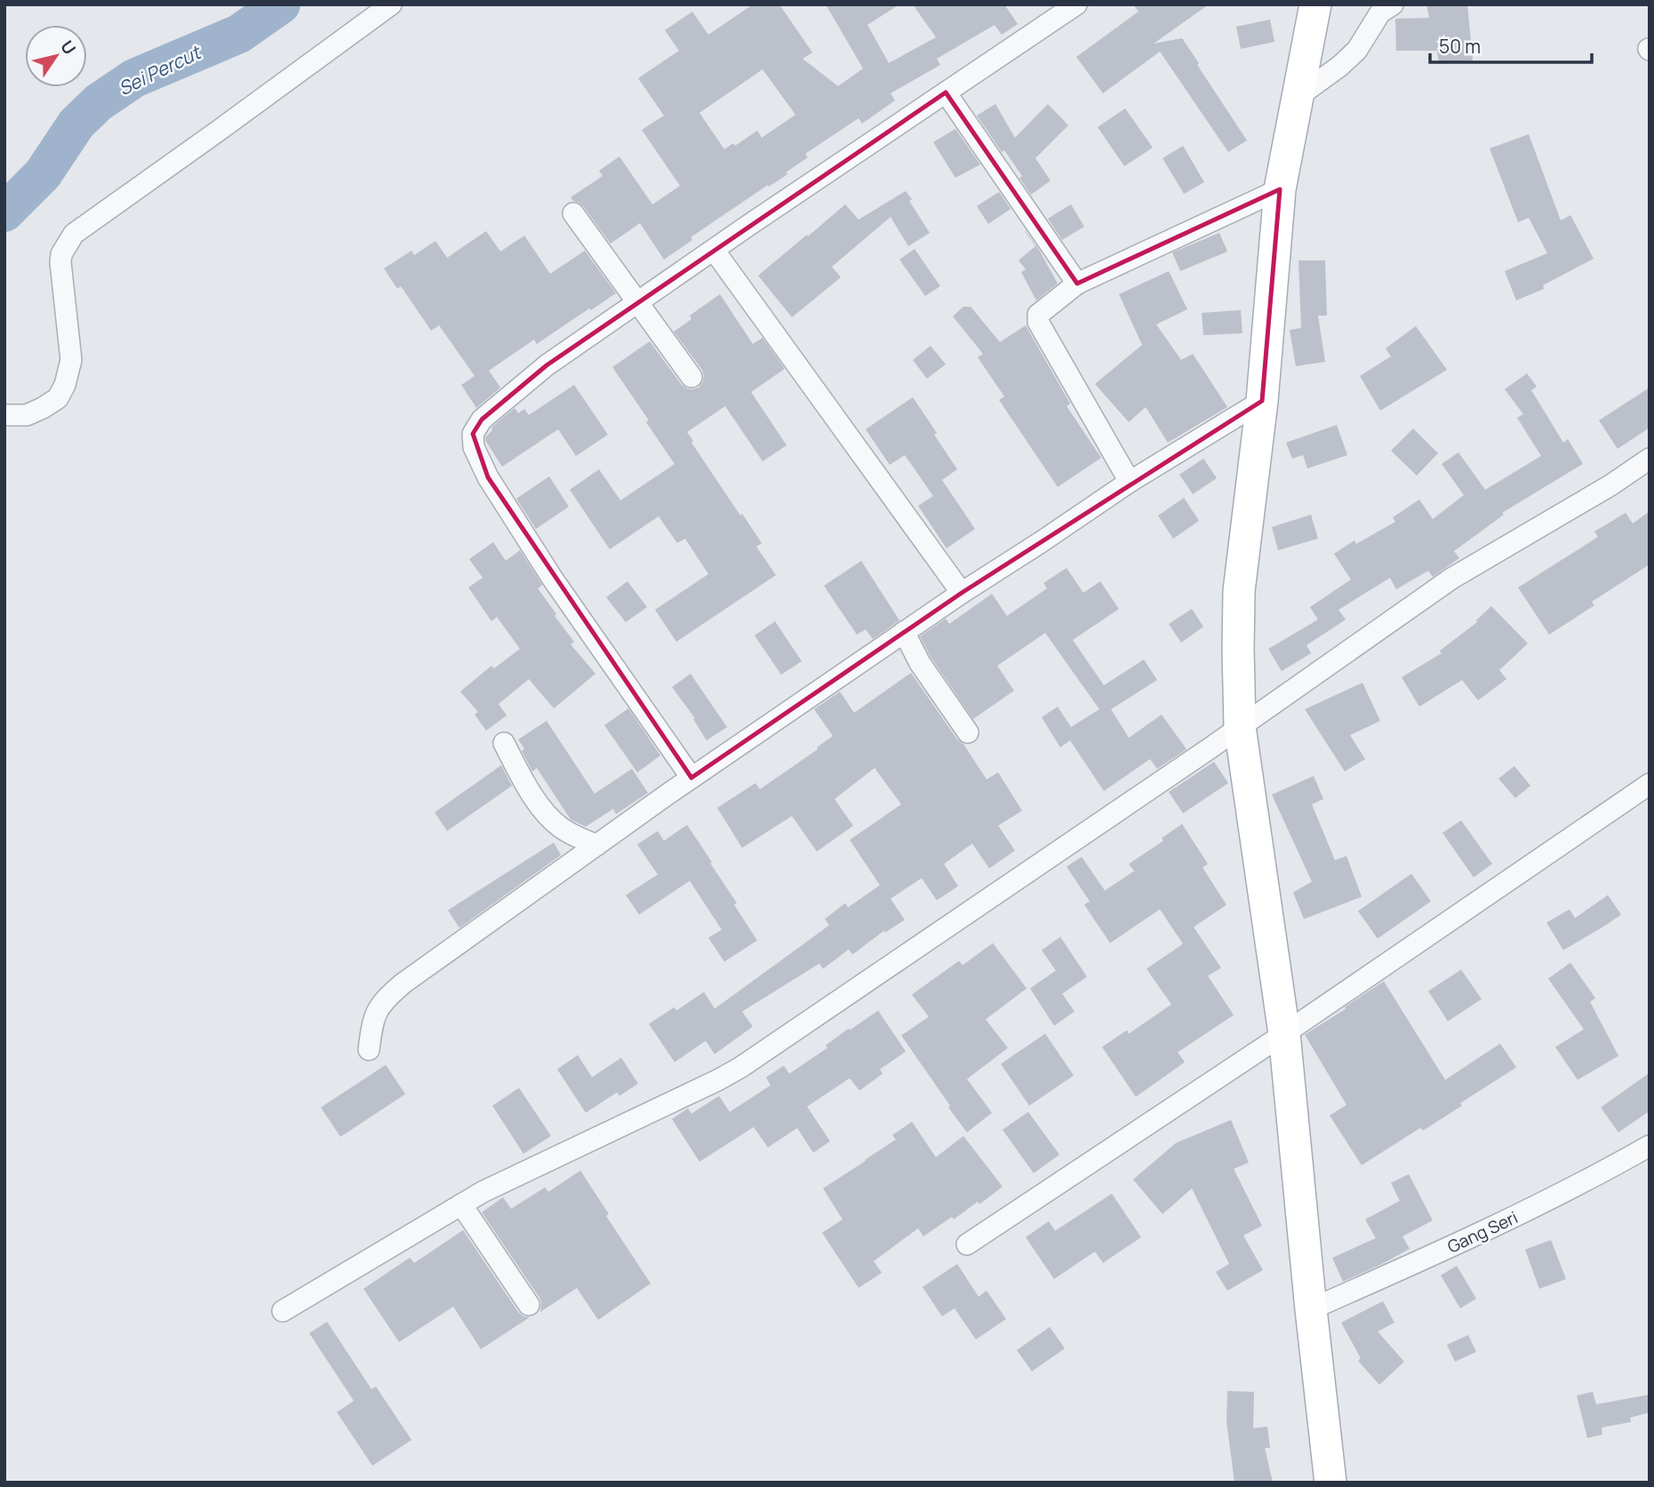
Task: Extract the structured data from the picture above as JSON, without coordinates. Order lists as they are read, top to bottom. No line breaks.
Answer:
{"streets":{"street":["Gang Seri"]},"water":["Sei Percut"],"scale_bar":"50 m","north":"top right"}
